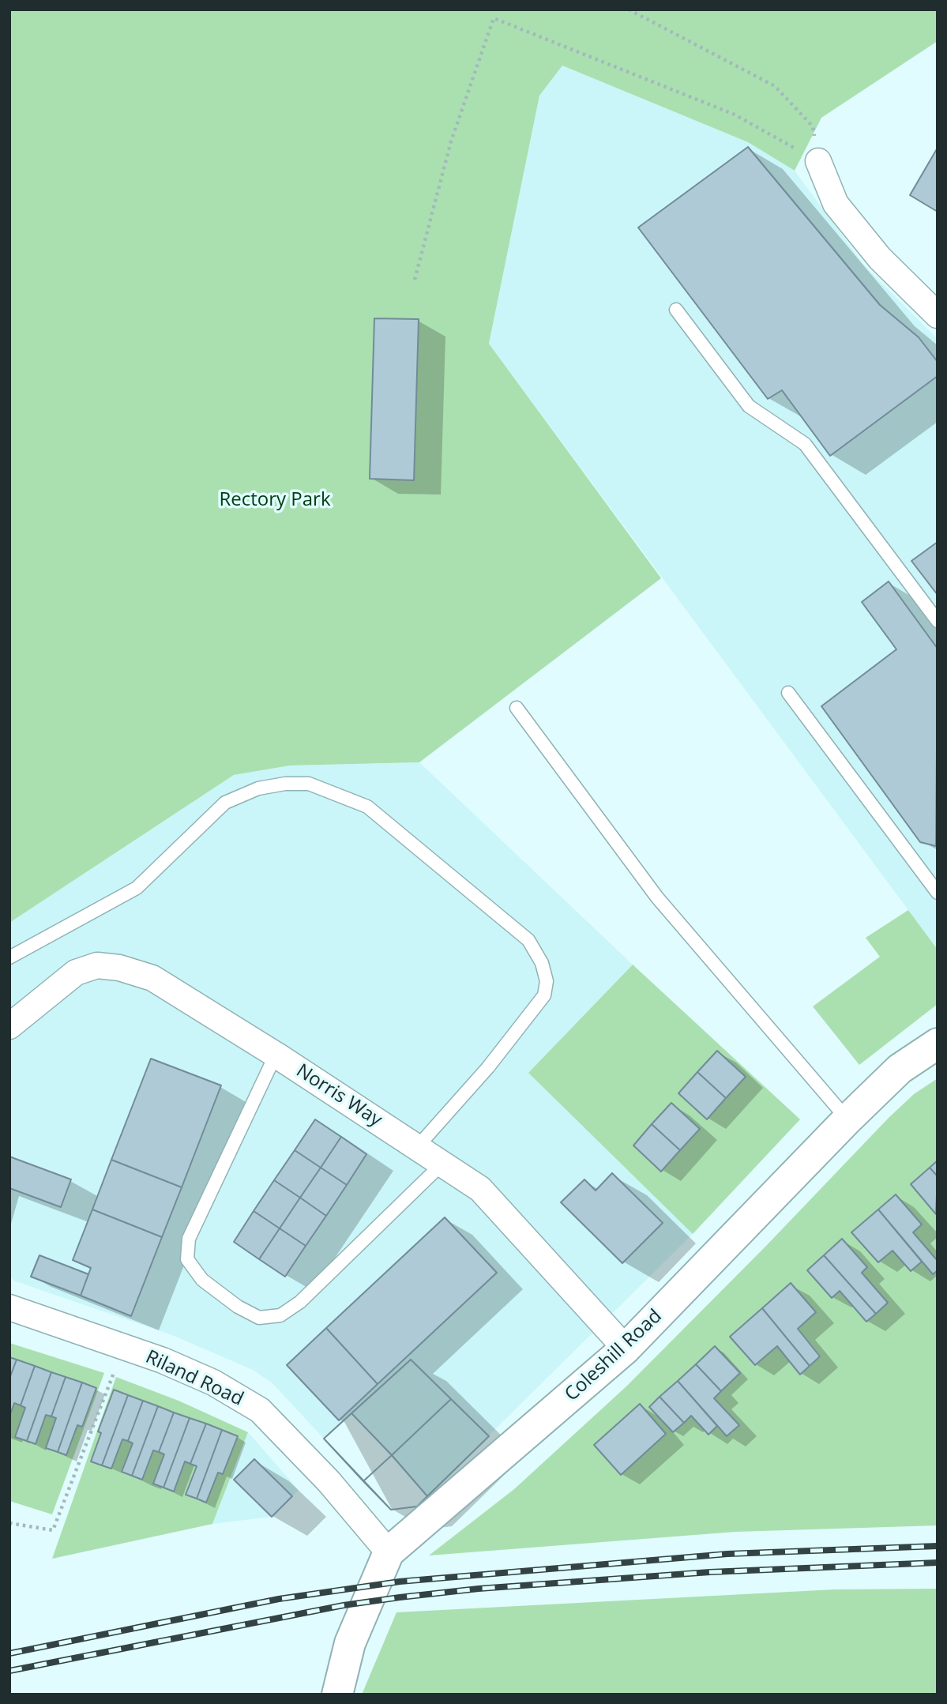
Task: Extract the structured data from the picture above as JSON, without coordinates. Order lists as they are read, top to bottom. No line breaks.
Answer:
{"streets":{"street":["Norris Way","Coleshill Road","Riland Road"]},"crossings":[["Norris Way","Coleshill Road"],["Coleshill Road","Riland Road"]],"parks":["Rectory Park"]}
